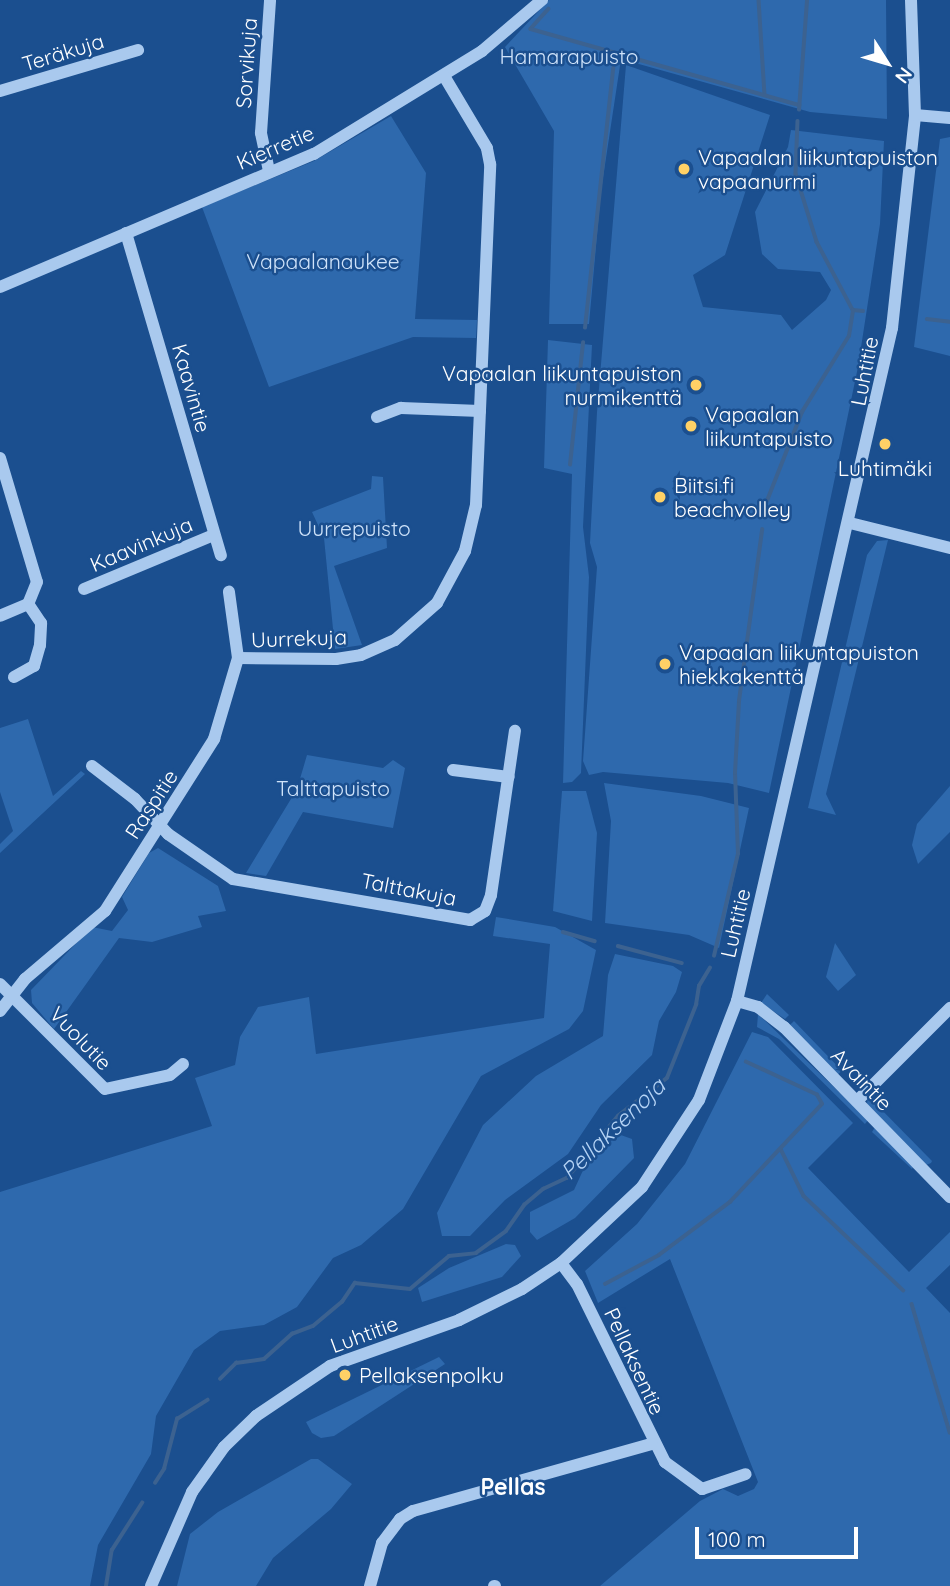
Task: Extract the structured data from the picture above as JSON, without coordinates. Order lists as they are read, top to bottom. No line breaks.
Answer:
{"streets":{"street":["Teräkuja","Sorvikuja","Kierretie","Luhtitie","Kaavintie","Kaavinkuja","Uurrekuja","Raspitie","Talttakuja","Vuolutie","Avaintie","Pellaksentie"]},"crossings":[["Sorvikuja","Kierretie"],["Kierretie","Kaavintie"],["Kierretie","Uurrekuja"],["Luhtitie","Avaintie"],["Luhtitie","Pellaksentie"],["Kaavintie","Kaavinkuja"],["Uurrekuja","Raspitie"],["Raspitie","Talttakuja"],["Raspitie","Vuolutie"]],"districts":["Pellas"],"water":["Pellaksenoja"],"parks":["Hamarapuisto","Vapaalanaukee","Uurrepuisto","Talttapuisto"],"places":["Vapaalan liikuntapuiston vapaanurmi","Vapaalan liikuntapuiston nurmikenttä","Vapaalan liikuntapuisto","Luhtimäki","Biitsi.fi beachvolley","Vapaalan liikuntapuiston hiekkakenttä","Pellaksenpolku"],"scale_bar":"100 m","north":"bottom right"}
